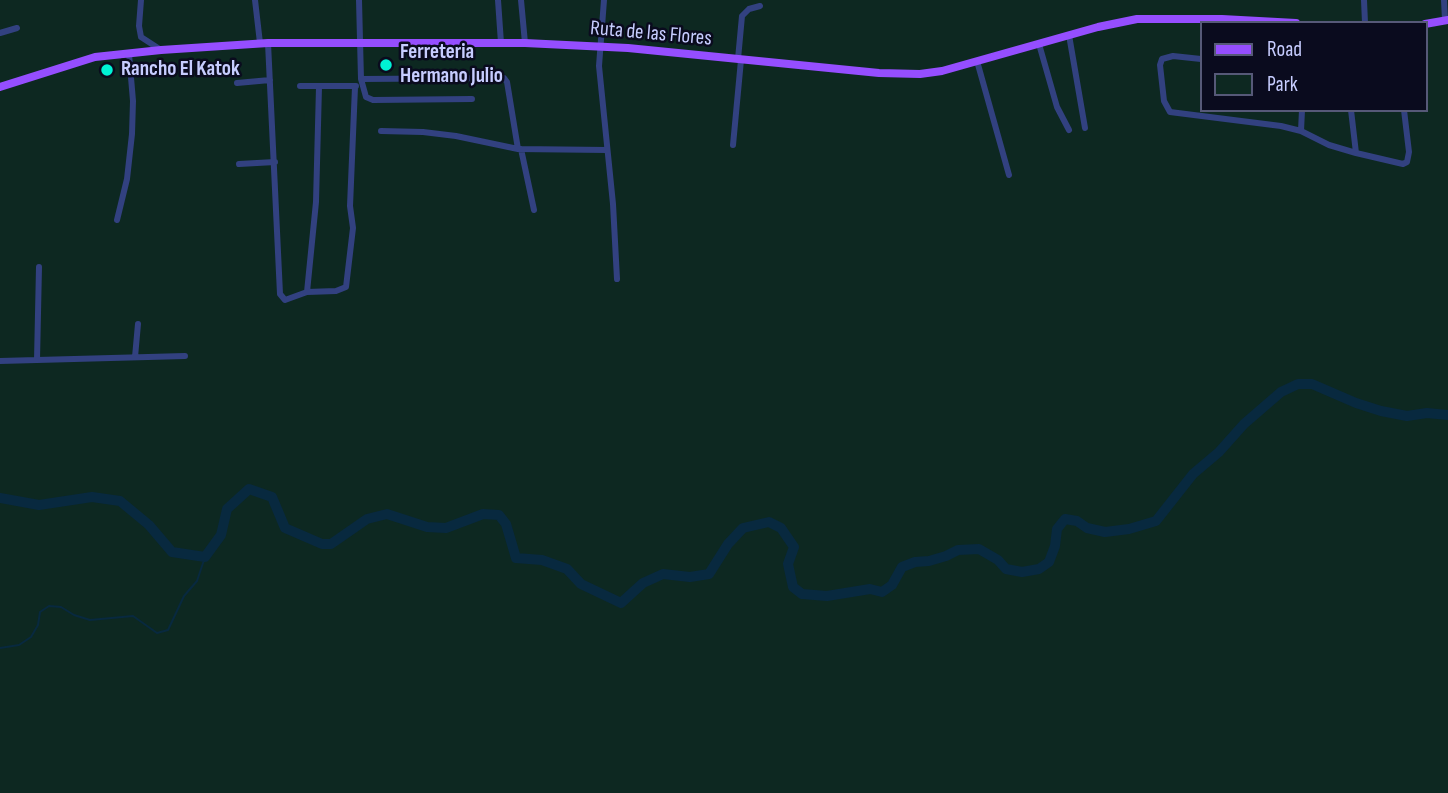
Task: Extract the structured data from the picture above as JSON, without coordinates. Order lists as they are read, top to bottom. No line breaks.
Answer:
{"streets":{"main road":["Ruta de las Flores"]},"places":["Ferreteria Hermano Julio","Rancho El Katok"],"legend":["Road","Park"]}
